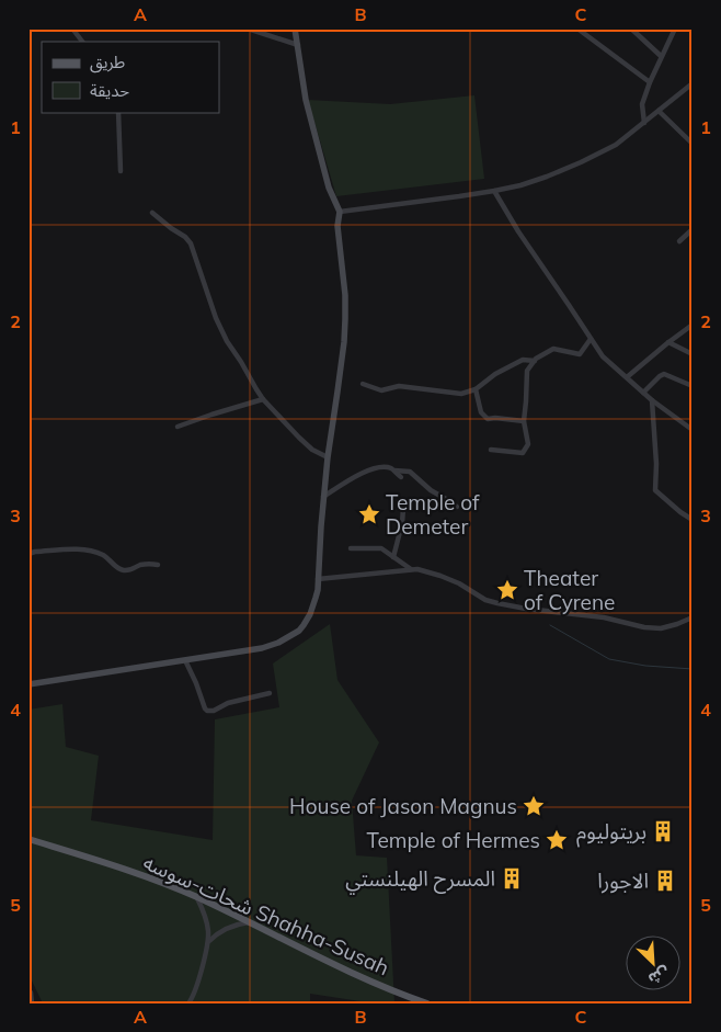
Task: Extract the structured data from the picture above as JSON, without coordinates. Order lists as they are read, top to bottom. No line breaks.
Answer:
{"streets":{"main road":["شحات-سوسه Shahha-Susah"]},"places":{"place":["Temple of Demeter","Theater of Cyrene","House of Jason Magnus","Temple of Hermes"],"building":["بريتوليوم","المسرح الهيلنستي","الاجورا"]},"legend":["طريق","حديقة"],"north":"bottom right","grid":{"columns":["A","B","C"],"rows":["1","2","3","4","5"]}}
